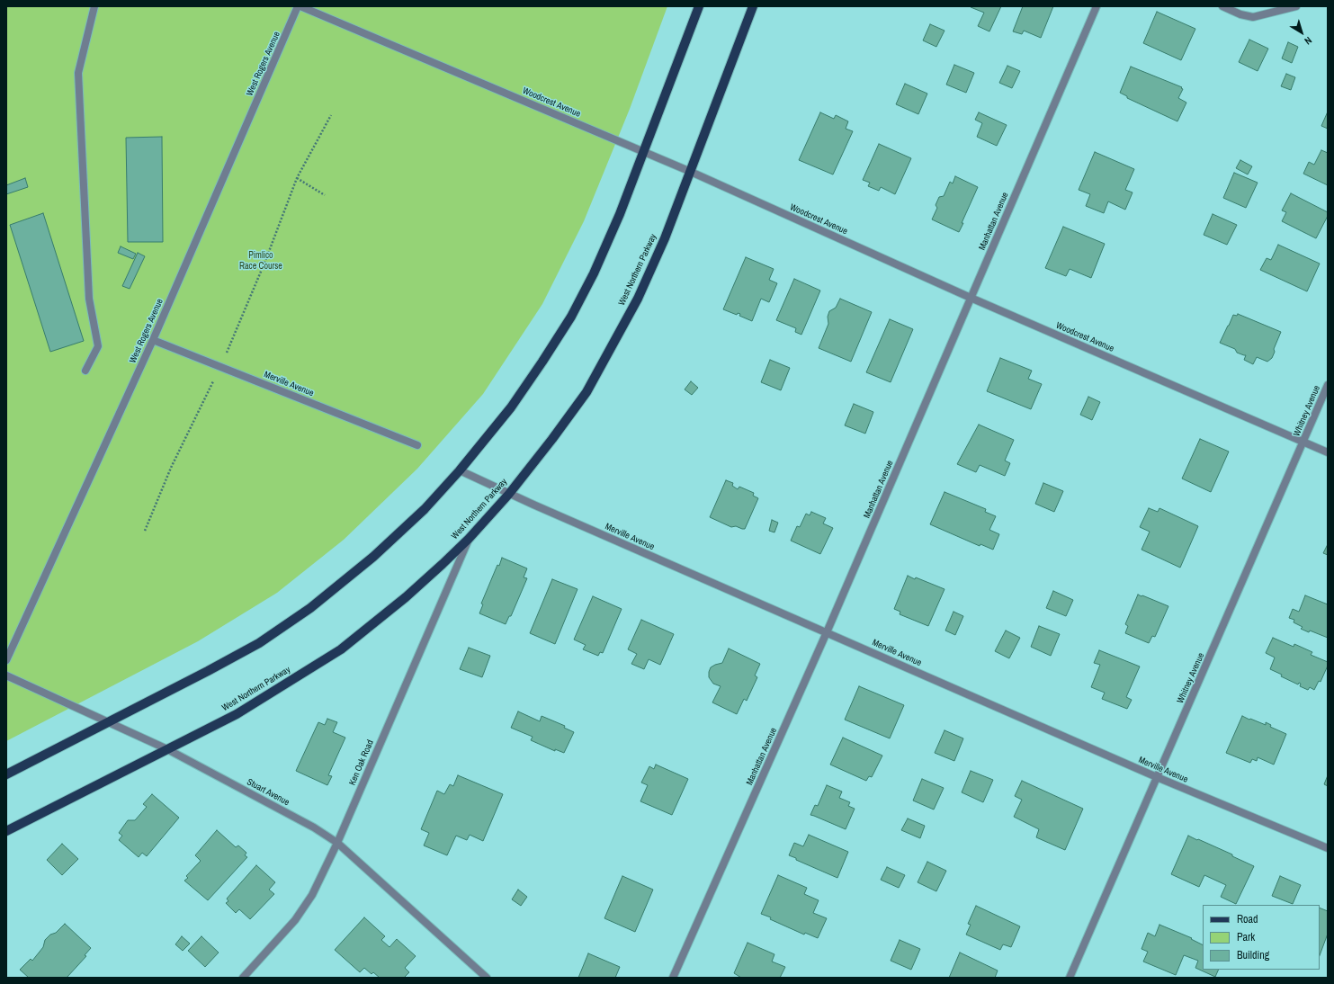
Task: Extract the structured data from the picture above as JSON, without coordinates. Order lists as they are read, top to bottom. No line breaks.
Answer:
{"streets":{"main road":["West Northern Parkway"],"street":["West Rogers Avenue","Woodcrest Avenue","Manhattan Avenue","Merville Avenue","Whitney Avenue","Ken Oak Road","Stuart Avenue"]},"crossings":[["West Rogers Avenue","Woodcrest Avenue"],["West Rogers Avenue","Merville Avenue"],["Woodcrest Avenue","Manhattan Avenue"],["Woodcrest Avenue","West Northern Parkway"],["Woodcrest Avenue","Whitney Avenue"],["Manhattan Avenue","Merville Avenue"],["West Northern Parkway","Merville Avenue"],["West Northern Parkway","Ken Oak Road"],["West Northern Parkway","Stuart Avenue"],["Merville Avenue","Whitney Avenue"],["Ken Oak Road","Stuart Avenue"]],"parks":["Pimlico Race Course"],"legend":["Road","Park","Building"],"north":"bottom right"}
